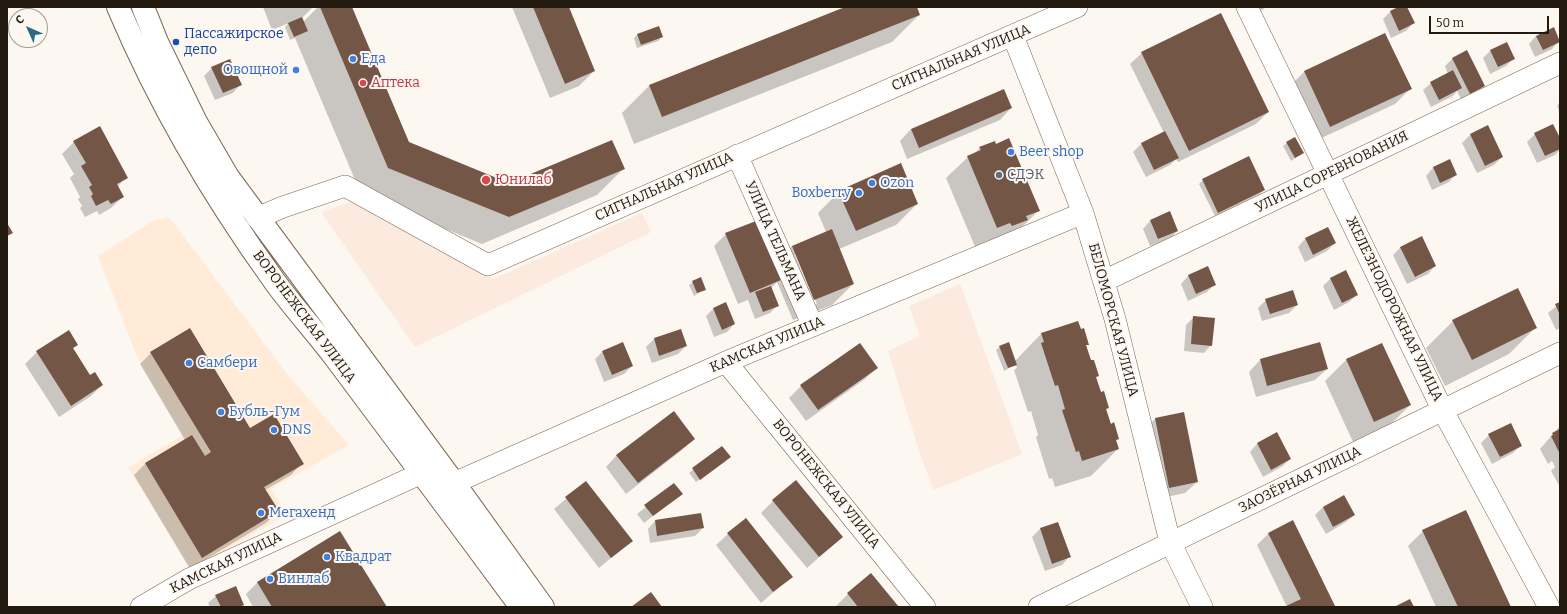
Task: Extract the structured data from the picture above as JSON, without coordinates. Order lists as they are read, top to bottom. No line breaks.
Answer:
{"streets":{"main road":["ВОРОНЕЖСКАЯ УЛИЦА"],"street":["СИГНАЛЬНАЯ УЛИЦА","УЛИЦА СОРЕВНОВАНИЯ","УЛИЦА ТЕЛЬМАНА","ЖЕЛЕЗНОДОРОЖНАЯ УЛИЦА","БЕЛОМОРСКАЯ УЛИЦА","КАМСКАЯ УЛИЦА","ЗАОЗЁРНАЯ УЛИЦА"]},"crossings":[["СИГНАЛЬНАЯ УЛИЦА","УЛИЦА ТЕЛЬМАНА"],["СИГНАЛЬНАЯ УЛИЦА","ВОРОНЕЖСКАЯ УЛИЦА"],["СИГНАЛЬНАЯ УЛИЦА","БЕЛОМОРСКАЯ УЛИЦА"],["УЛИЦА СОРЕВНОВАНИЯ","ЖЕЛЕЗНОДОРОЖНАЯ УЛИЦА"],["УЛИЦА СОРЕВНОВАНИЯ","БЕЛОМОРСКАЯ УЛИЦА"],["УЛИЦА ТЕЛЬМАНА","КАМСКАЯ УЛИЦА"],["ЖЕЛЕЗНОДОРОЖНАЯ УЛИЦА","ЗАОЗЁРНАЯ УЛИЦА"],["ВОРОНЕЖСКАЯ УЛИЦА","КАМСКАЯ УЛИЦА"],["БЕЛОМОРСКАЯ УЛИЦА","КАМСКАЯ УЛИЦА"],["БЕЛОМОРСКАЯ УЛИЦА","ЗАОЗЁРНАЯ УЛИЦА"]],"places":["Пассажирское депо","Еда","Овощной","Аптека","Beer shop","СДЭК","Юнилаб","Ozon","Boxberry","Самбери","Бубль-Гум","DNS","Мегахенд","Квадрат","Винлаб"],"scale_bar":"50 m","north":"top left"}
